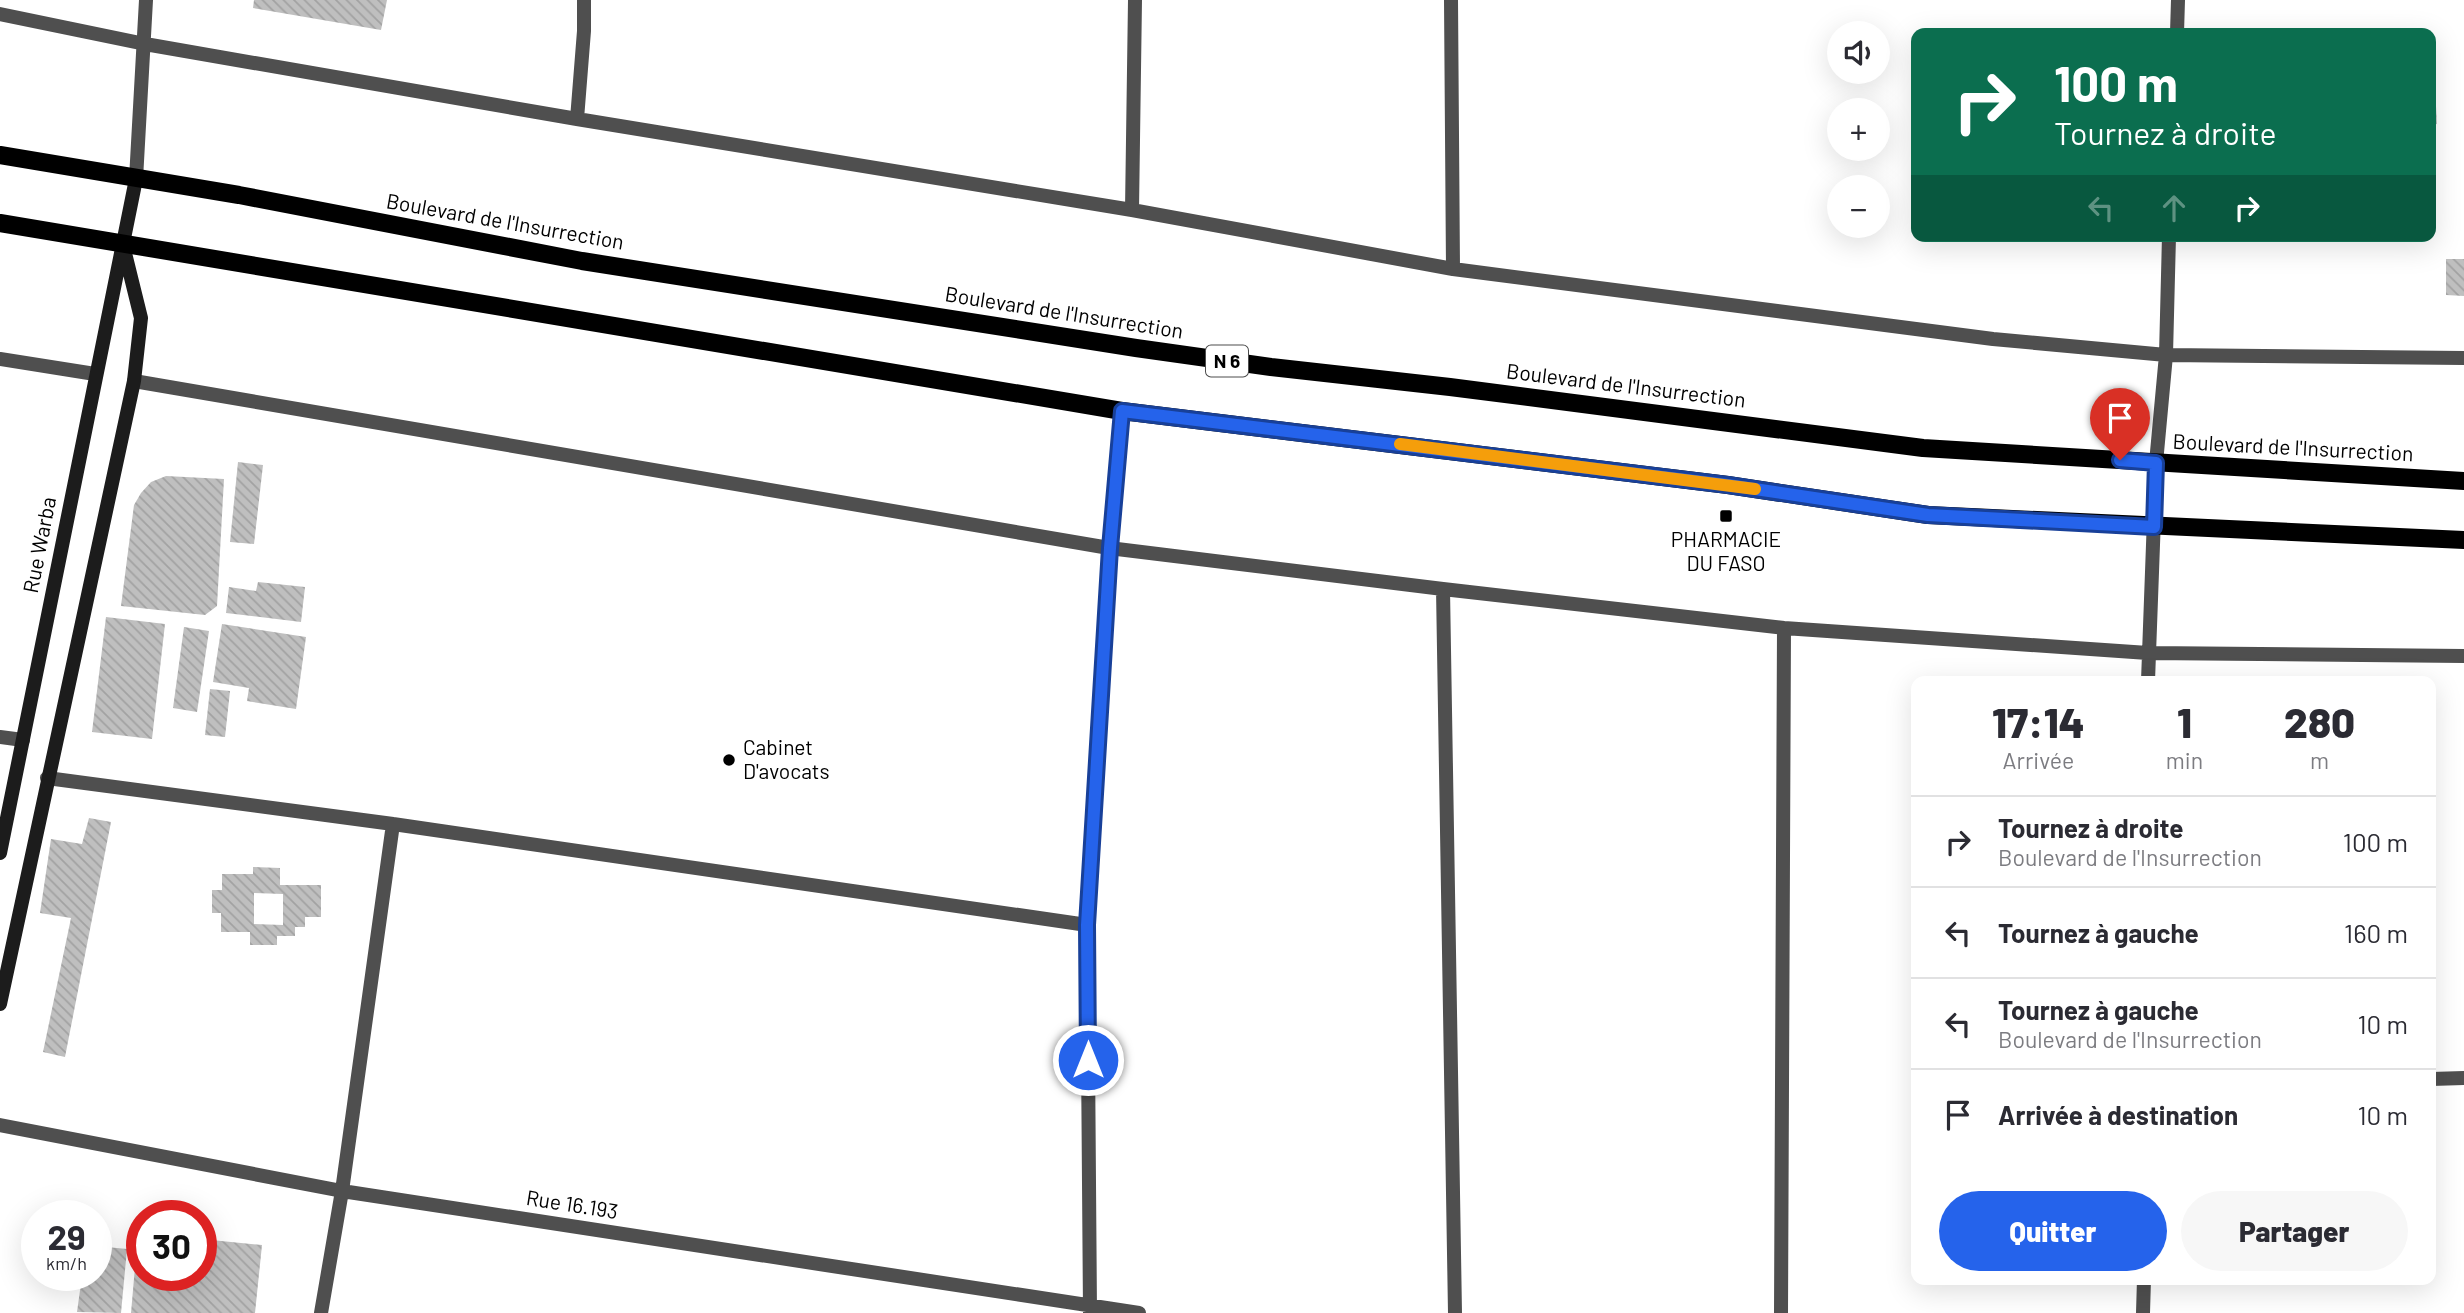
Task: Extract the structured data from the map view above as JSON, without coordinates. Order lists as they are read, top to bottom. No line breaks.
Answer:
{"streets":{"main road":["Boulevard de l'Insurrection","N 6","Rue Warba"],"street":["Rue 16.193"]},"crossings":[["Boulevard de l'Insurrection","Rue Warba"]],"places":{"transit":["PHARMACIE DU FASO"],"other":["Cabinet D'avocats"]},"page":{"map_buttons":["+","−"],"turn":["100 m","Tournez à droite"],"eta":["17:14","Arrivée","1","min","280","m"],"list":[{"name":"Tournez à droite","note":"Boulevard de l'Insurrection","value":"100 m"},{"name":"Tournez à gauche","value":"160 m"},{"name":"Tournez à gauche","note":"Boulevard de l'Insurrection","value":"10 m"},{"name":"Arrivée à destination","value":"10 m"}],"buttons":["Quitter","Partager"],"speed":"29 km/h","limit":"30"}}
